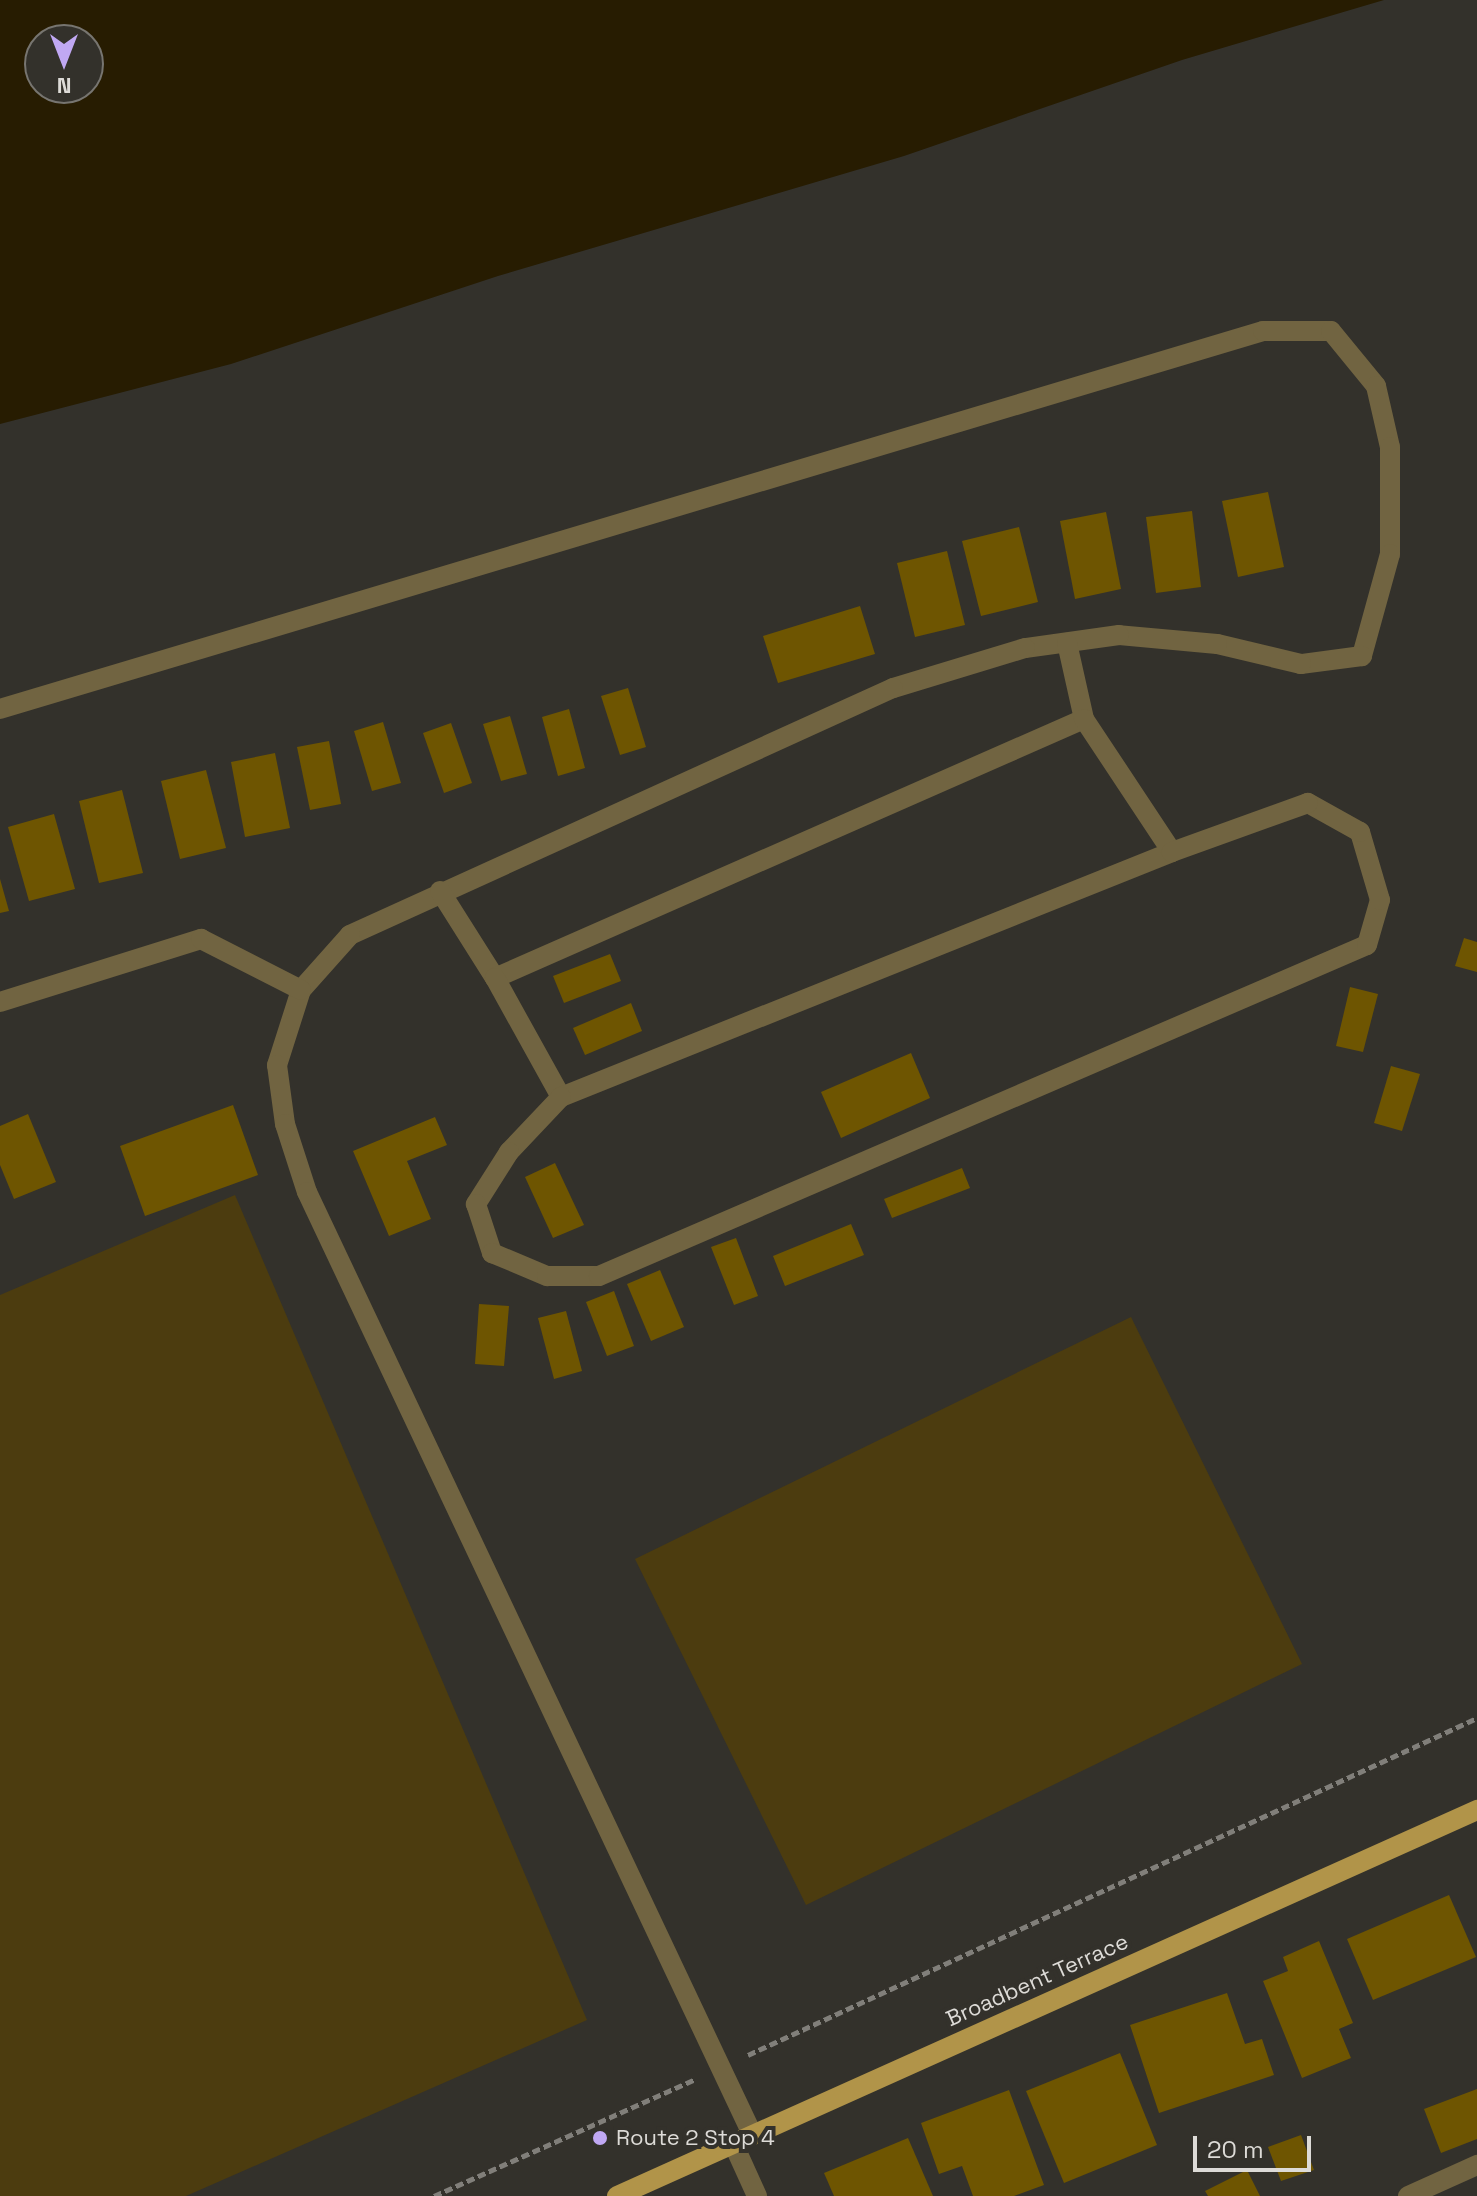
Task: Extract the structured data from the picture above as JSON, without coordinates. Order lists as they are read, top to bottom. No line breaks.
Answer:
{"streets":{"main road":["Broadbent Terrace"]},"places":["Route 2 Stop 4"],"scale_bar":"20 m","north":"bottom"}
